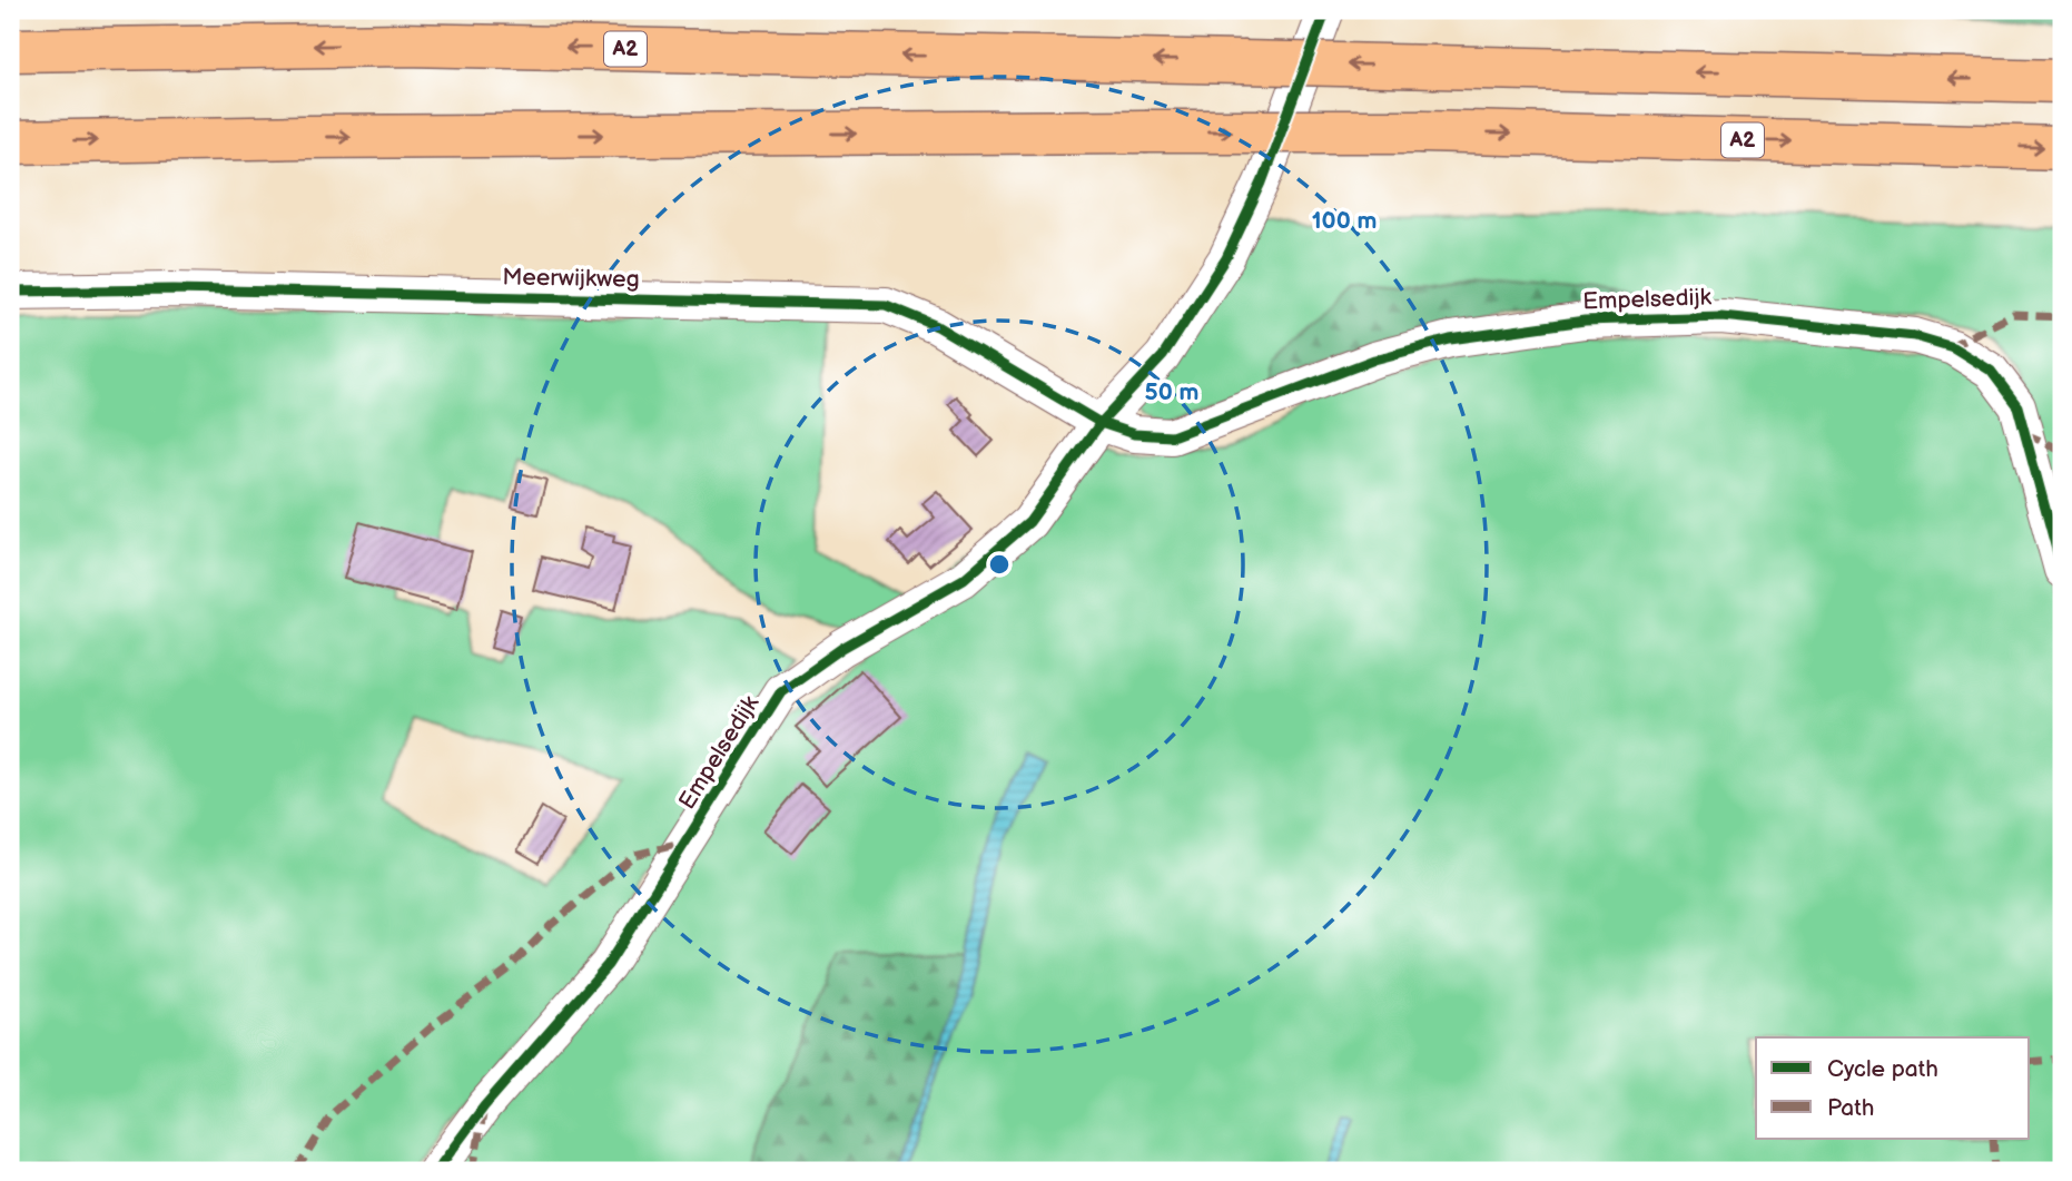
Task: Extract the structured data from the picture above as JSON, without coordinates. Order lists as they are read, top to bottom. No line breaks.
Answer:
{"streets":{"highway":["A2"],"street":["Meerwijkweg","Empelsedijk"]},"crossings":[["Meerwijkweg","Empelsedijk"]],"legend":["Cycle path","Path"],"rings":["100 m","50 m"]}
